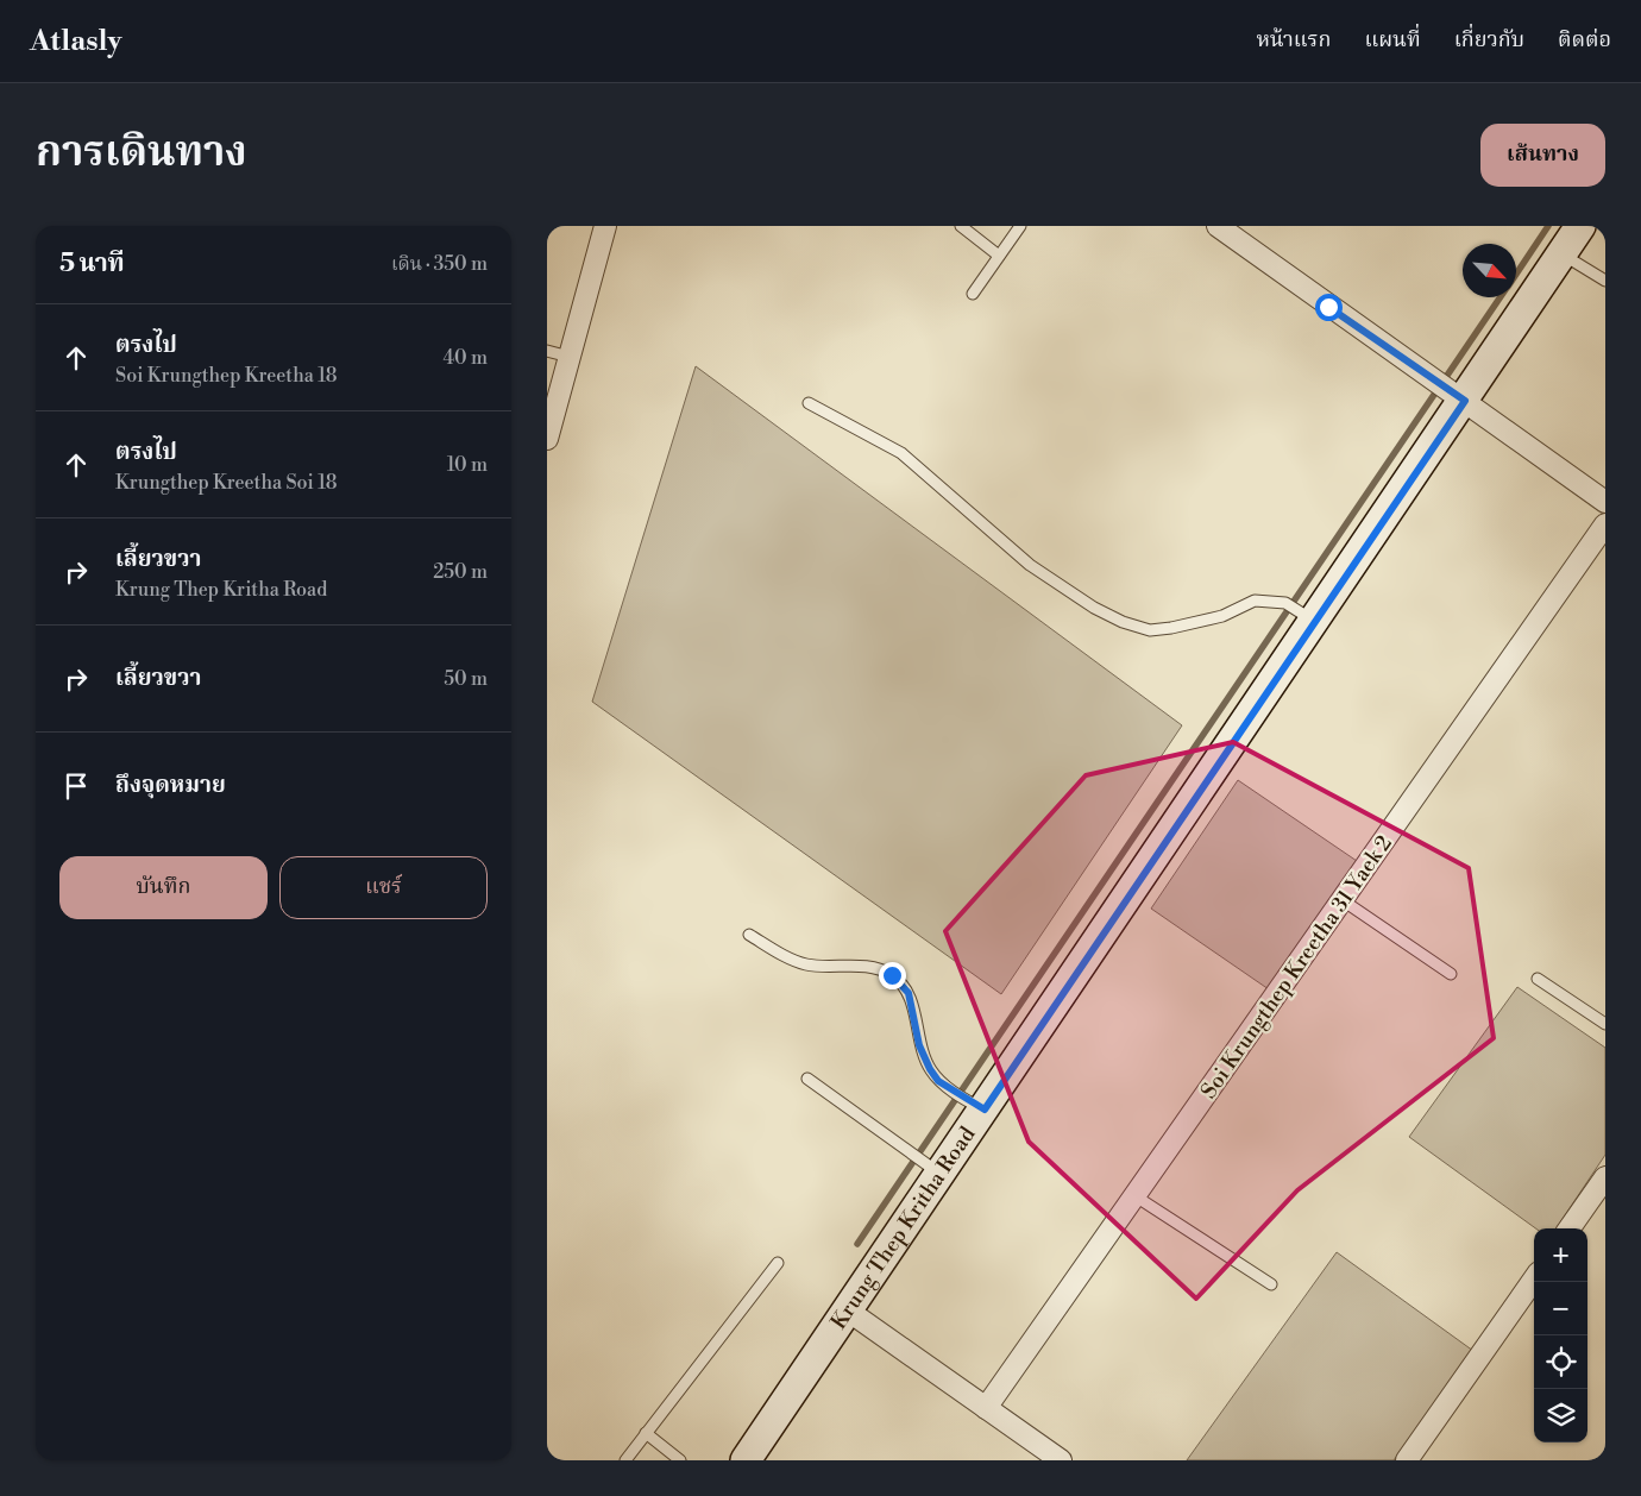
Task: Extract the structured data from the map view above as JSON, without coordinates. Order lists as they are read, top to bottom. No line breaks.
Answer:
{"streets":{"main road":["Krung Thep Kritha Road"],"street":["Soi Krungthep Kreetha 31 Yaek 2"]},"north":"bottom right","page":{"header":"Atlasly","nav":["หน้าแรก","แผนที่","เกี่ยวกับ","ติดต่อ"],"title":"การเดินทาง","buttons":["เส้นทาง",["บันทึก","แชร์"]],"heading":["5 นาที","เดิน · 350 m"],"list":[["ตรงไป","Soi Krungthep Kreetha 18","40 m"],["ตรงไป","Krungthep Kreetha Soi 18","10 m"],["เลี้ยวขวา","Krung Thep Kritha Road","250 m"],["เลี้ยวขวา","50 m"],"ถึงจุดหมาย"],"map_buttons":["+","−"]}}
